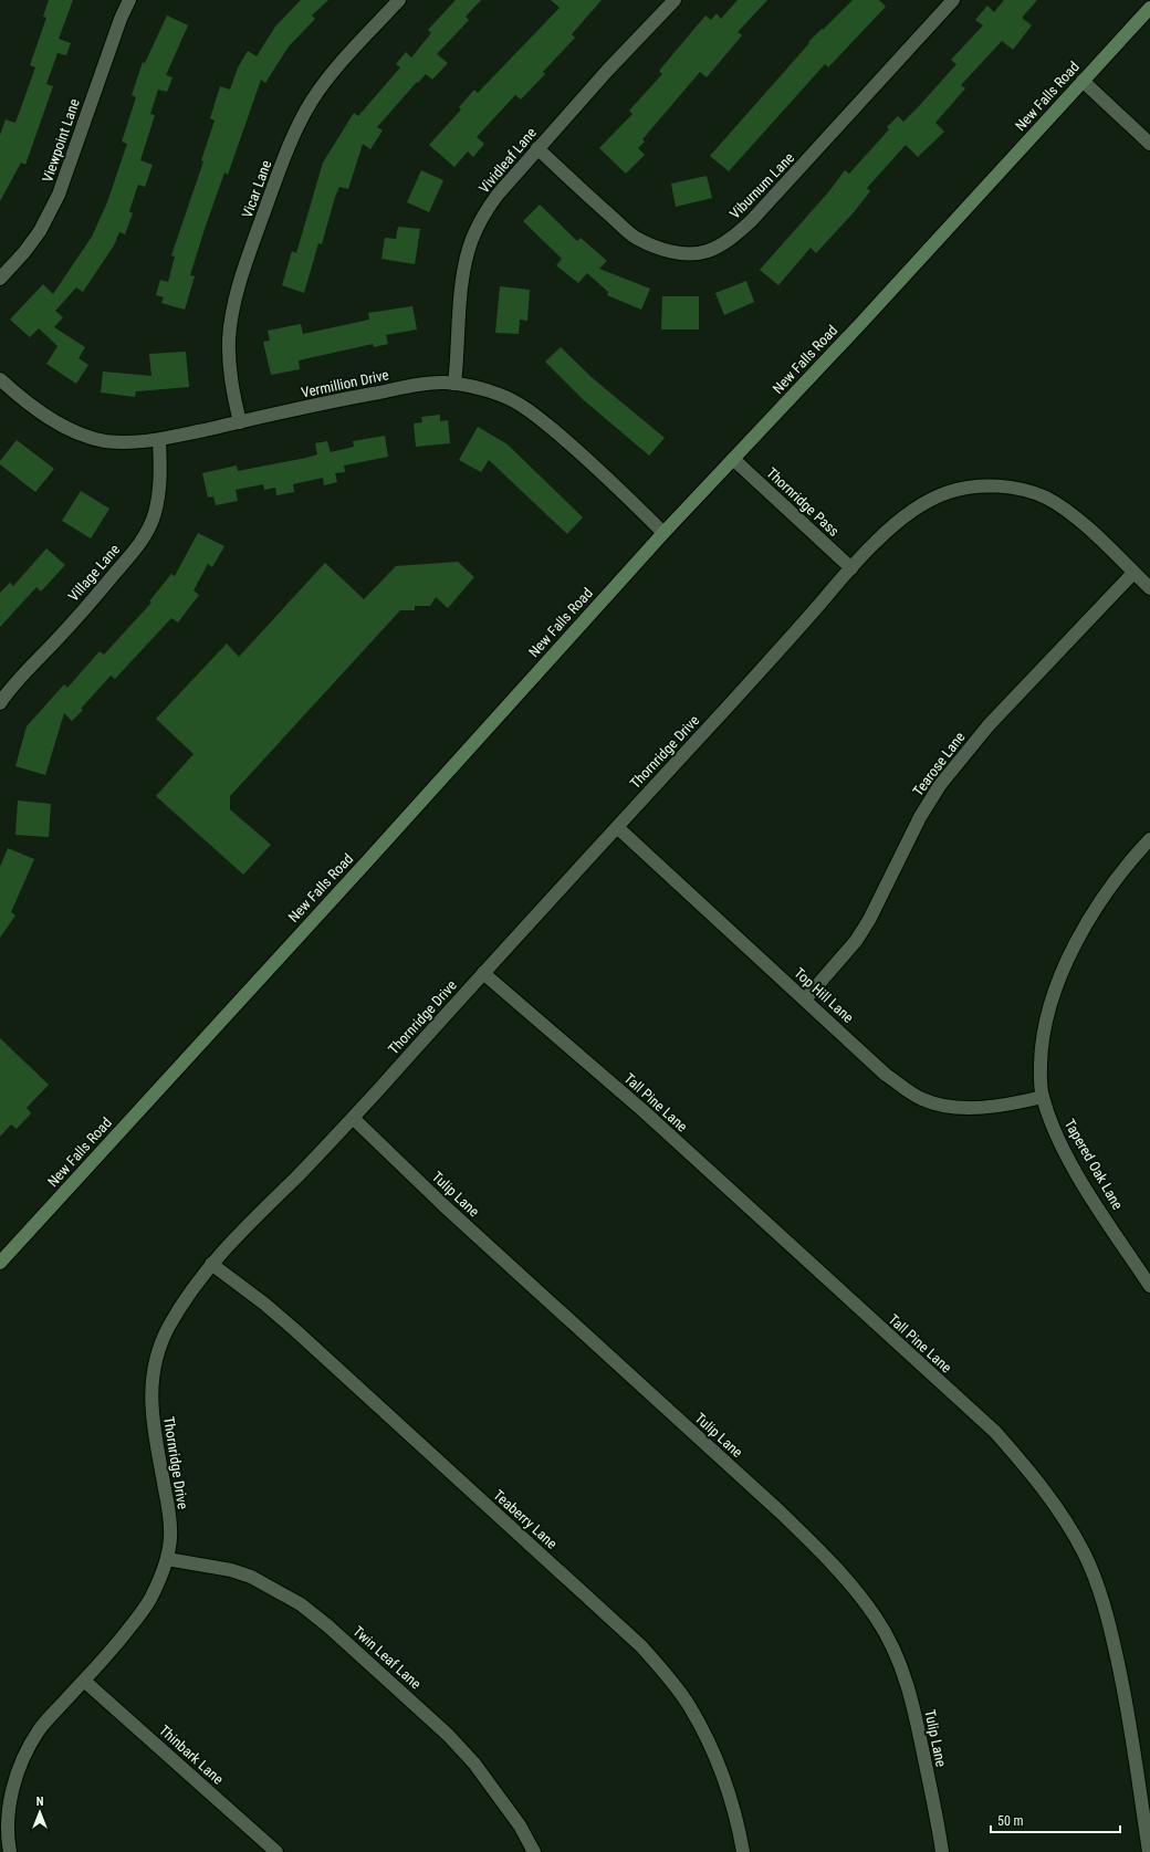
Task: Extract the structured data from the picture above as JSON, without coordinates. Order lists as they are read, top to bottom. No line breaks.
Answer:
{"streets":{"main road":["New Falls Road"],"street":["Viewpoint Lane","Vividleaf Lane","Viburnum Lane","Vicar Lane","Vermillion Drive","Thornridge Pass","Village Lane","Thornridge Drive","Tearose Lane","Top Hill Lane","Tall Pine Lane","Tapered Oak Lane","Tulip Lane","Teaberry Lane","Twin Leaf Lane","Thinbark Lane"]},"crossings":[["New Falls Road","Vermillion Drive"],["New Falls Road","Thornridge Pass"],["Vividleaf Lane","Viburnum Lane"],["Vividleaf Lane","Vermillion Drive"],["Vicar Lane","Vermillion Drive"],["Vermillion Drive","Village Lane"],["Thornridge Pass","Thornridge Drive"],["Thornridge Drive","Tearose Lane"],["Thornridge Drive","Top Hill Lane"],["Thornridge Drive","Tall Pine Lane"],["Thornridge Drive","Tulip Lane"],["Thornridge Drive","Teaberry Lane"],["Thornridge Drive","Twin Leaf Lane"],["Thornridge Drive","Thinbark Lane"],["Tearose Lane","Top Hill Lane"],["Top Hill Lane","Tapered Oak Lane"]],"scale_bar":"50 m","north":"top"}
